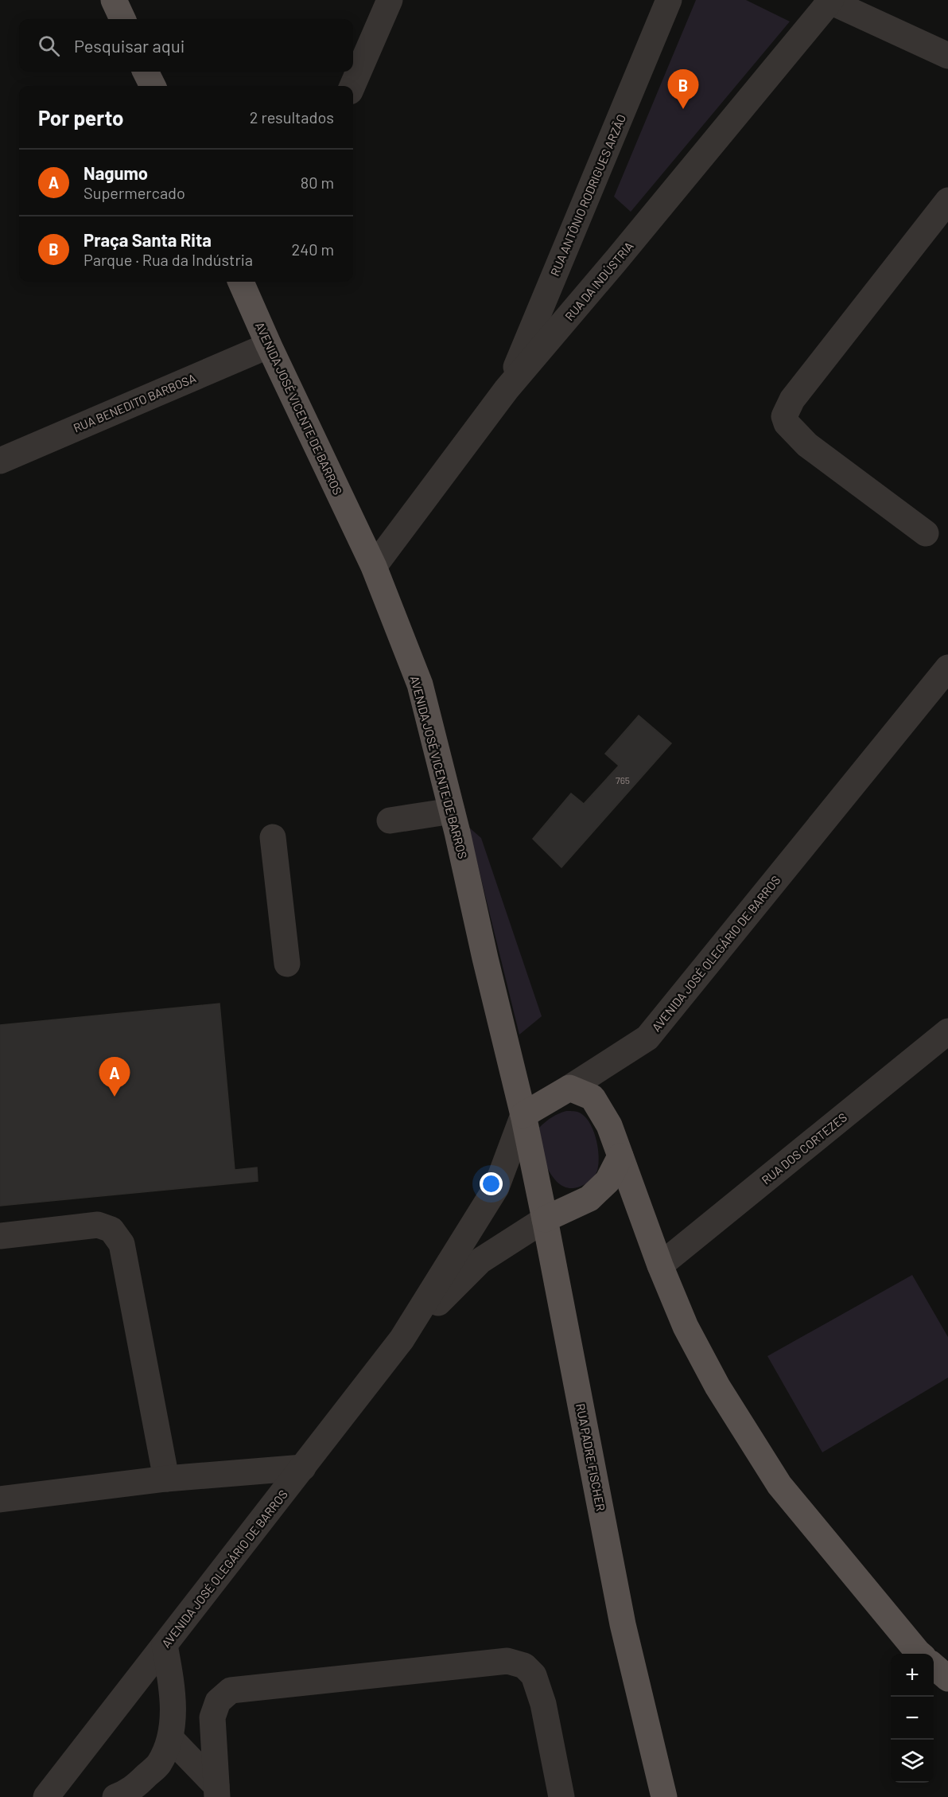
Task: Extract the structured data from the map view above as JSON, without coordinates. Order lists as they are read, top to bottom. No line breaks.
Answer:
{"streets":{"main road":["AVENIDA JOSÉ VICENTE DE BARROS","AVENIDA JOSÉ OLEGÁRIO DE BARROS","RUA PADRE FISCHER"],"street":["RUA ANTÔNIO RODRIGUES ARZÃO","RUA DA INDÚSTRIA","RUA BENEDITO BARBOSA","RUA DOS CORTEZES"]},"crossings":[["RUA ANTÔNIO RODRIGUES ARZÃO","RUA DA INDÚSTRIA"],["RUA DA INDÚSTRIA","AVENIDA JOSÉ VICENTE DE BARROS"],["RUA BENEDITO BARBOSA","AVENIDA JOSÉ VICENTE DE BARROS"],["AVENIDA JOSÉ VICENTE DE BARROS","AVENIDA JOSÉ OLEGÁRIO DE BARROS"],["AVENIDA JOSÉ VICENTE DE BARROS","RUA PADRE FISCHER"],["AVENIDA JOSÉ OLEGÁRIO DE BARROS","RUA PADRE FISCHER"]],"house_numbers":["765"],"page":{"search":"Pesquisar aqui","pins":["B","A"],"heading":["Por perto","2 resultados"],"list":[{"mark":"A","name":"Nagumo","note":"Supermercado","value":"80 m"},{"mark":"B","name":"Praça Santa Rita","note":"Parque · Rua da Indústria","value":"240 m"}],"map_buttons":["+","−"]}}
